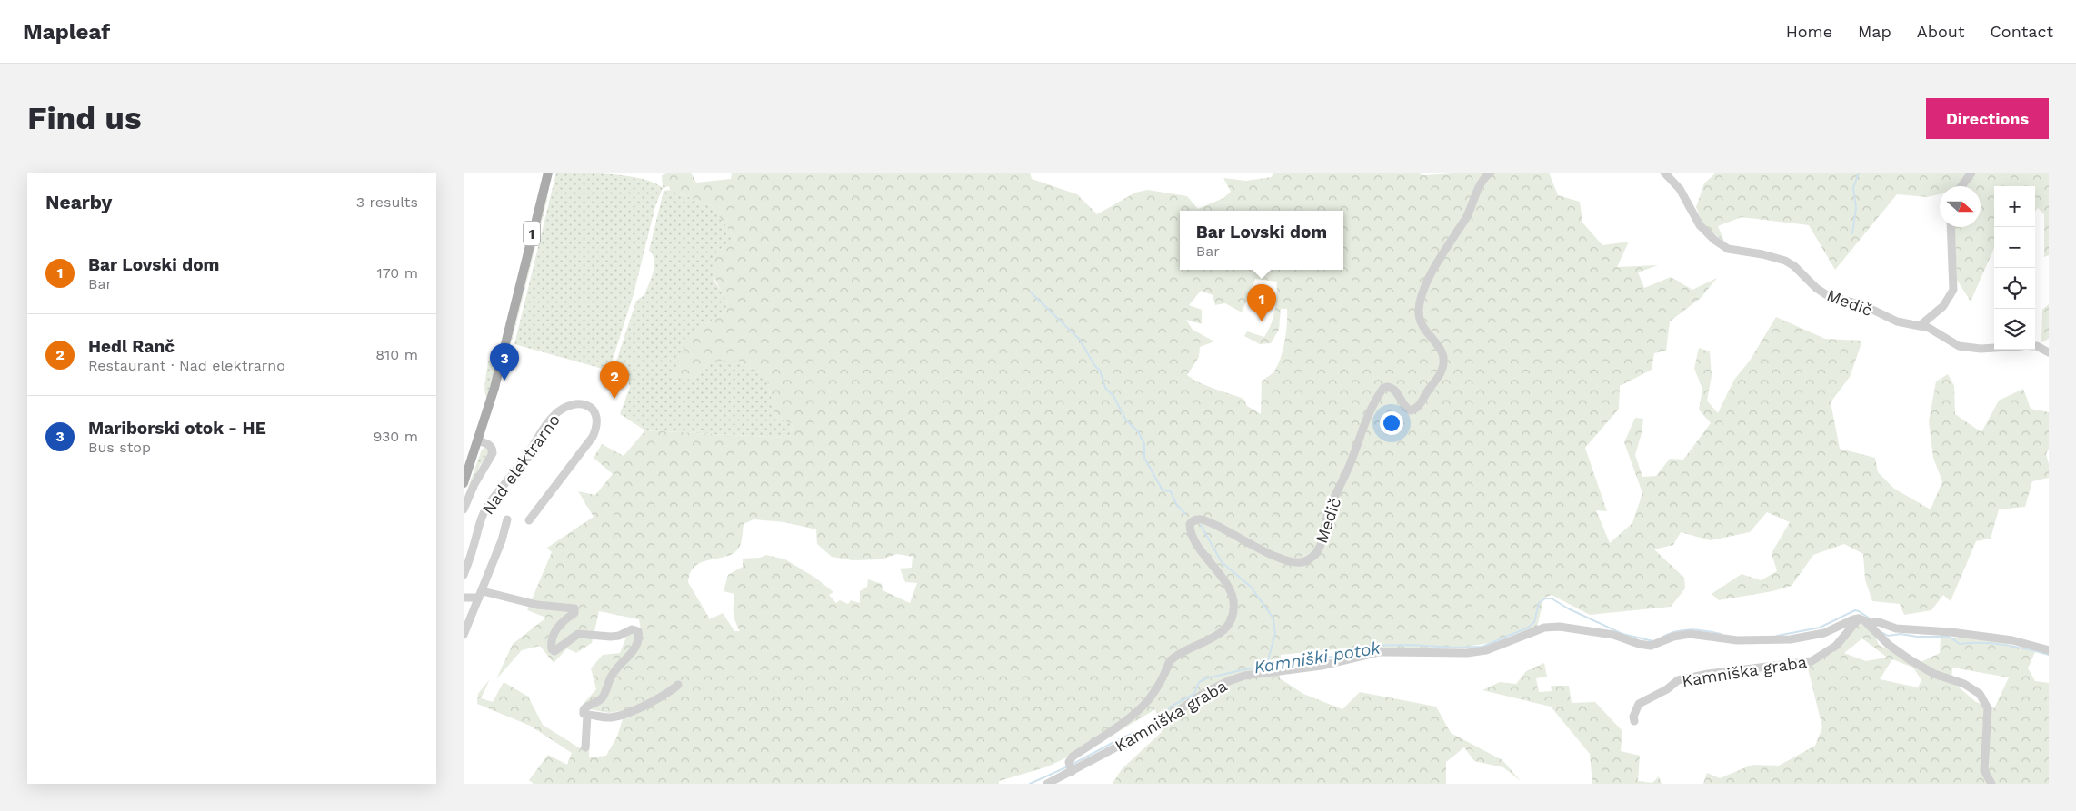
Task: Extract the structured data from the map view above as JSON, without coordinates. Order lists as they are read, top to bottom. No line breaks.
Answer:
{"streets":{"main road":["1"],"street":["Medič","Nad elektrarno","Kamniška graba"]},"crossings":[["1","Nad elektrarno"],["Medič","Kamniška graba"]],"water":["Kamniški potok"],"north":"right","page":{"header":"Mapleaf","nav":["Home","Map","About","Contact"],"buttons":"Directions","title":"Find us","heading":["Nearby","3 results"],"map_buttons":["+","−"],"popup":["Bar Lovski dom","Bar"],"list":[{"mark":"1","name":"Bar Lovski dom","note":"Bar","value":"170 m"},{"mark":"2","name":"Hedl Ranč","note":"Restaurant · Nad elektrarno","value":"810 m"},{"mark":"3","name":"Mariborski otok - HE","note":"Bus stop","value":"930 m"}],"pins":["1","3","2"]}}
